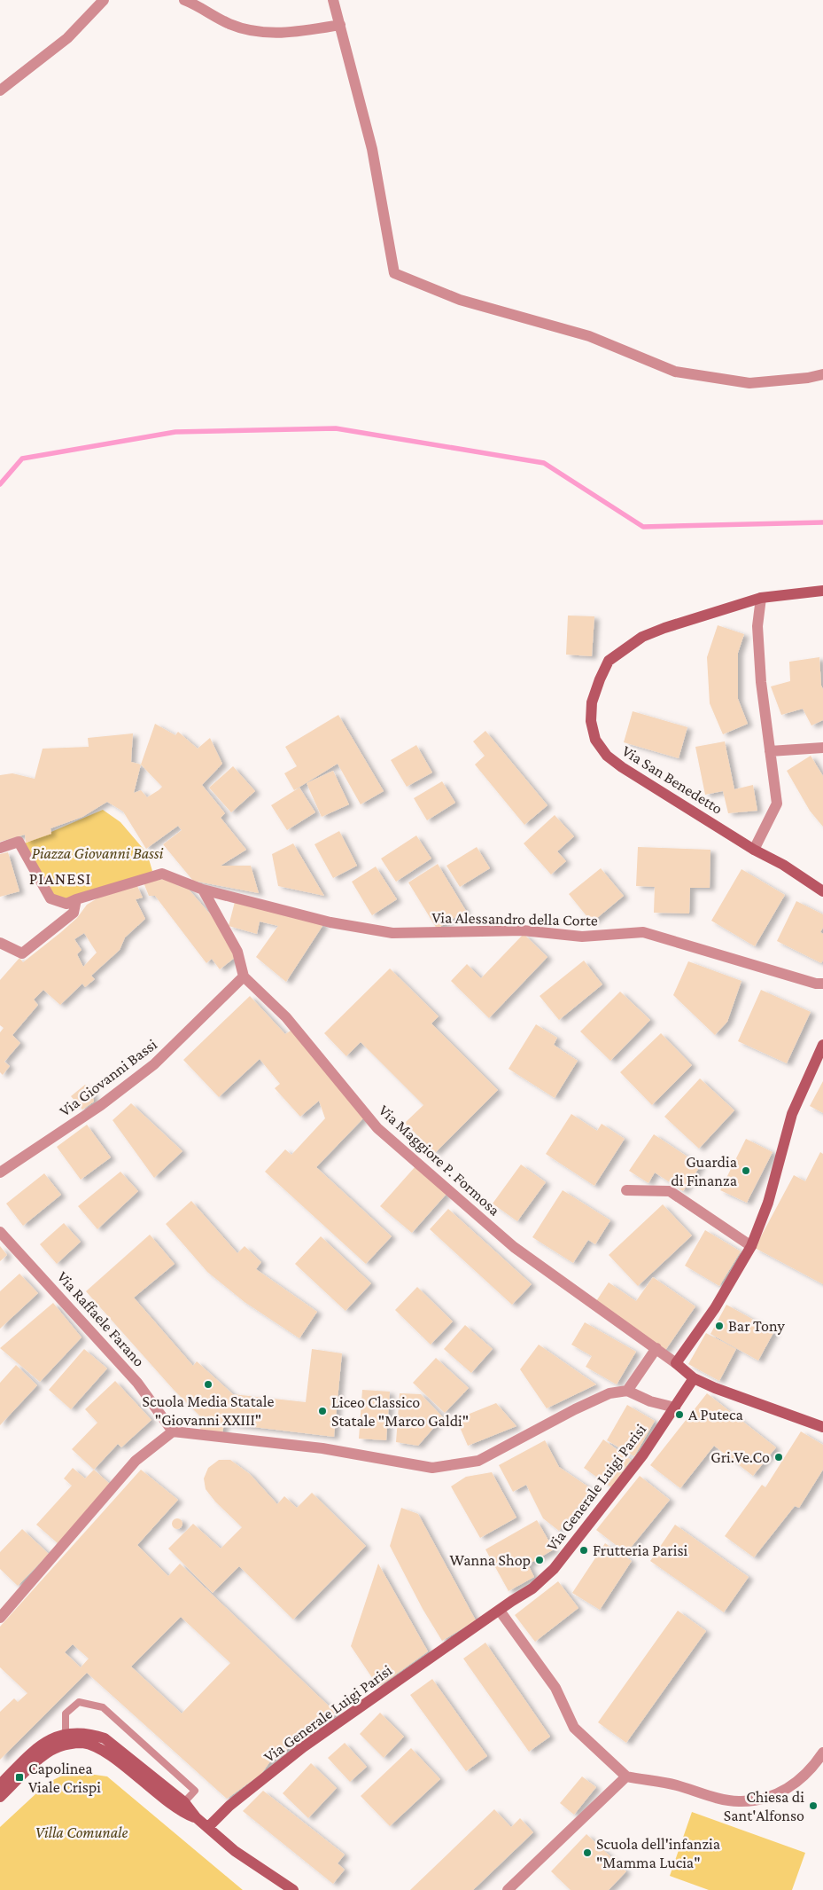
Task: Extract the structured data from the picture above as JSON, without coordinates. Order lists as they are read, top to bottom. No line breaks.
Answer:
{"streets":{"street":["Via San Benedetto","Via Alessandro della Corte","Via Giovanni Bassi","Via Maggiore P. Formosa","Via Raffaele Farano","Via Generale Luigi Parisi"]},"crossings":[["Via Giovanni Bassi","Via Maggiore P. Formosa"]],"districts":["PIANESI"],"parks":["Piazza Giovanni Bassi","Villa Comunale"],"places":{"other":["Guardia di Finanza","Bar Tony","Scuola Media Statale \"Giovanni XXIII\"","Liceo Classico Statale \"Marco Galdi\"","A Puteca","Gri.Ve.Co","Frutteria Parisi","Wanna Shop","Chiesa di Sant'Alfonso","Scuola dell'infanzia \"Mamma Lucia\""],"transit":["Capolinea Viale Crispi"]}}
